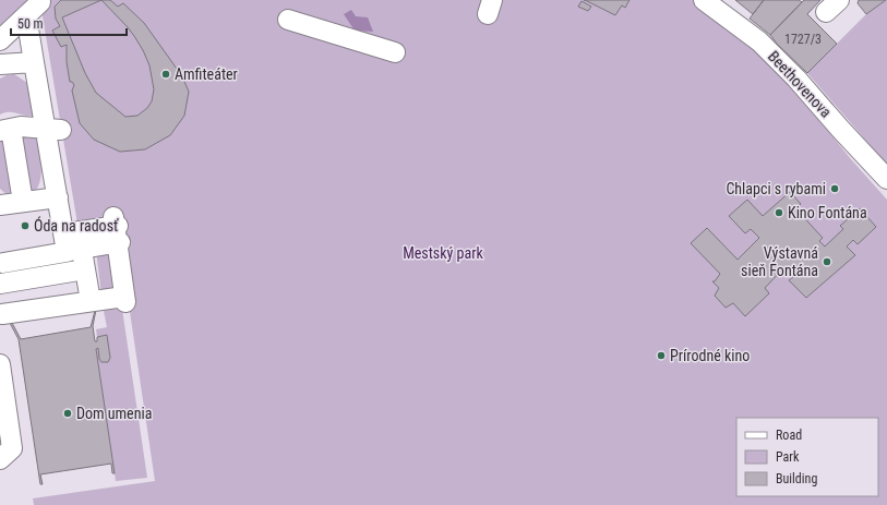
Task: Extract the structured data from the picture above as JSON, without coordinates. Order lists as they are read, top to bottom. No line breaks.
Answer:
{"streets":{"street":["Beethovenova"]},"parks":["Mestský park"],"places":["Amfiteáter","Chlapci s rybami","Kino Fontána","Óda na radosť","Výstavná sieň Fontána","Prírodné kino","Dom umenia"],"house_numbers":["1727/3"],"legend":["Road","Park","Building"],"scale_bar":"50 m"}
